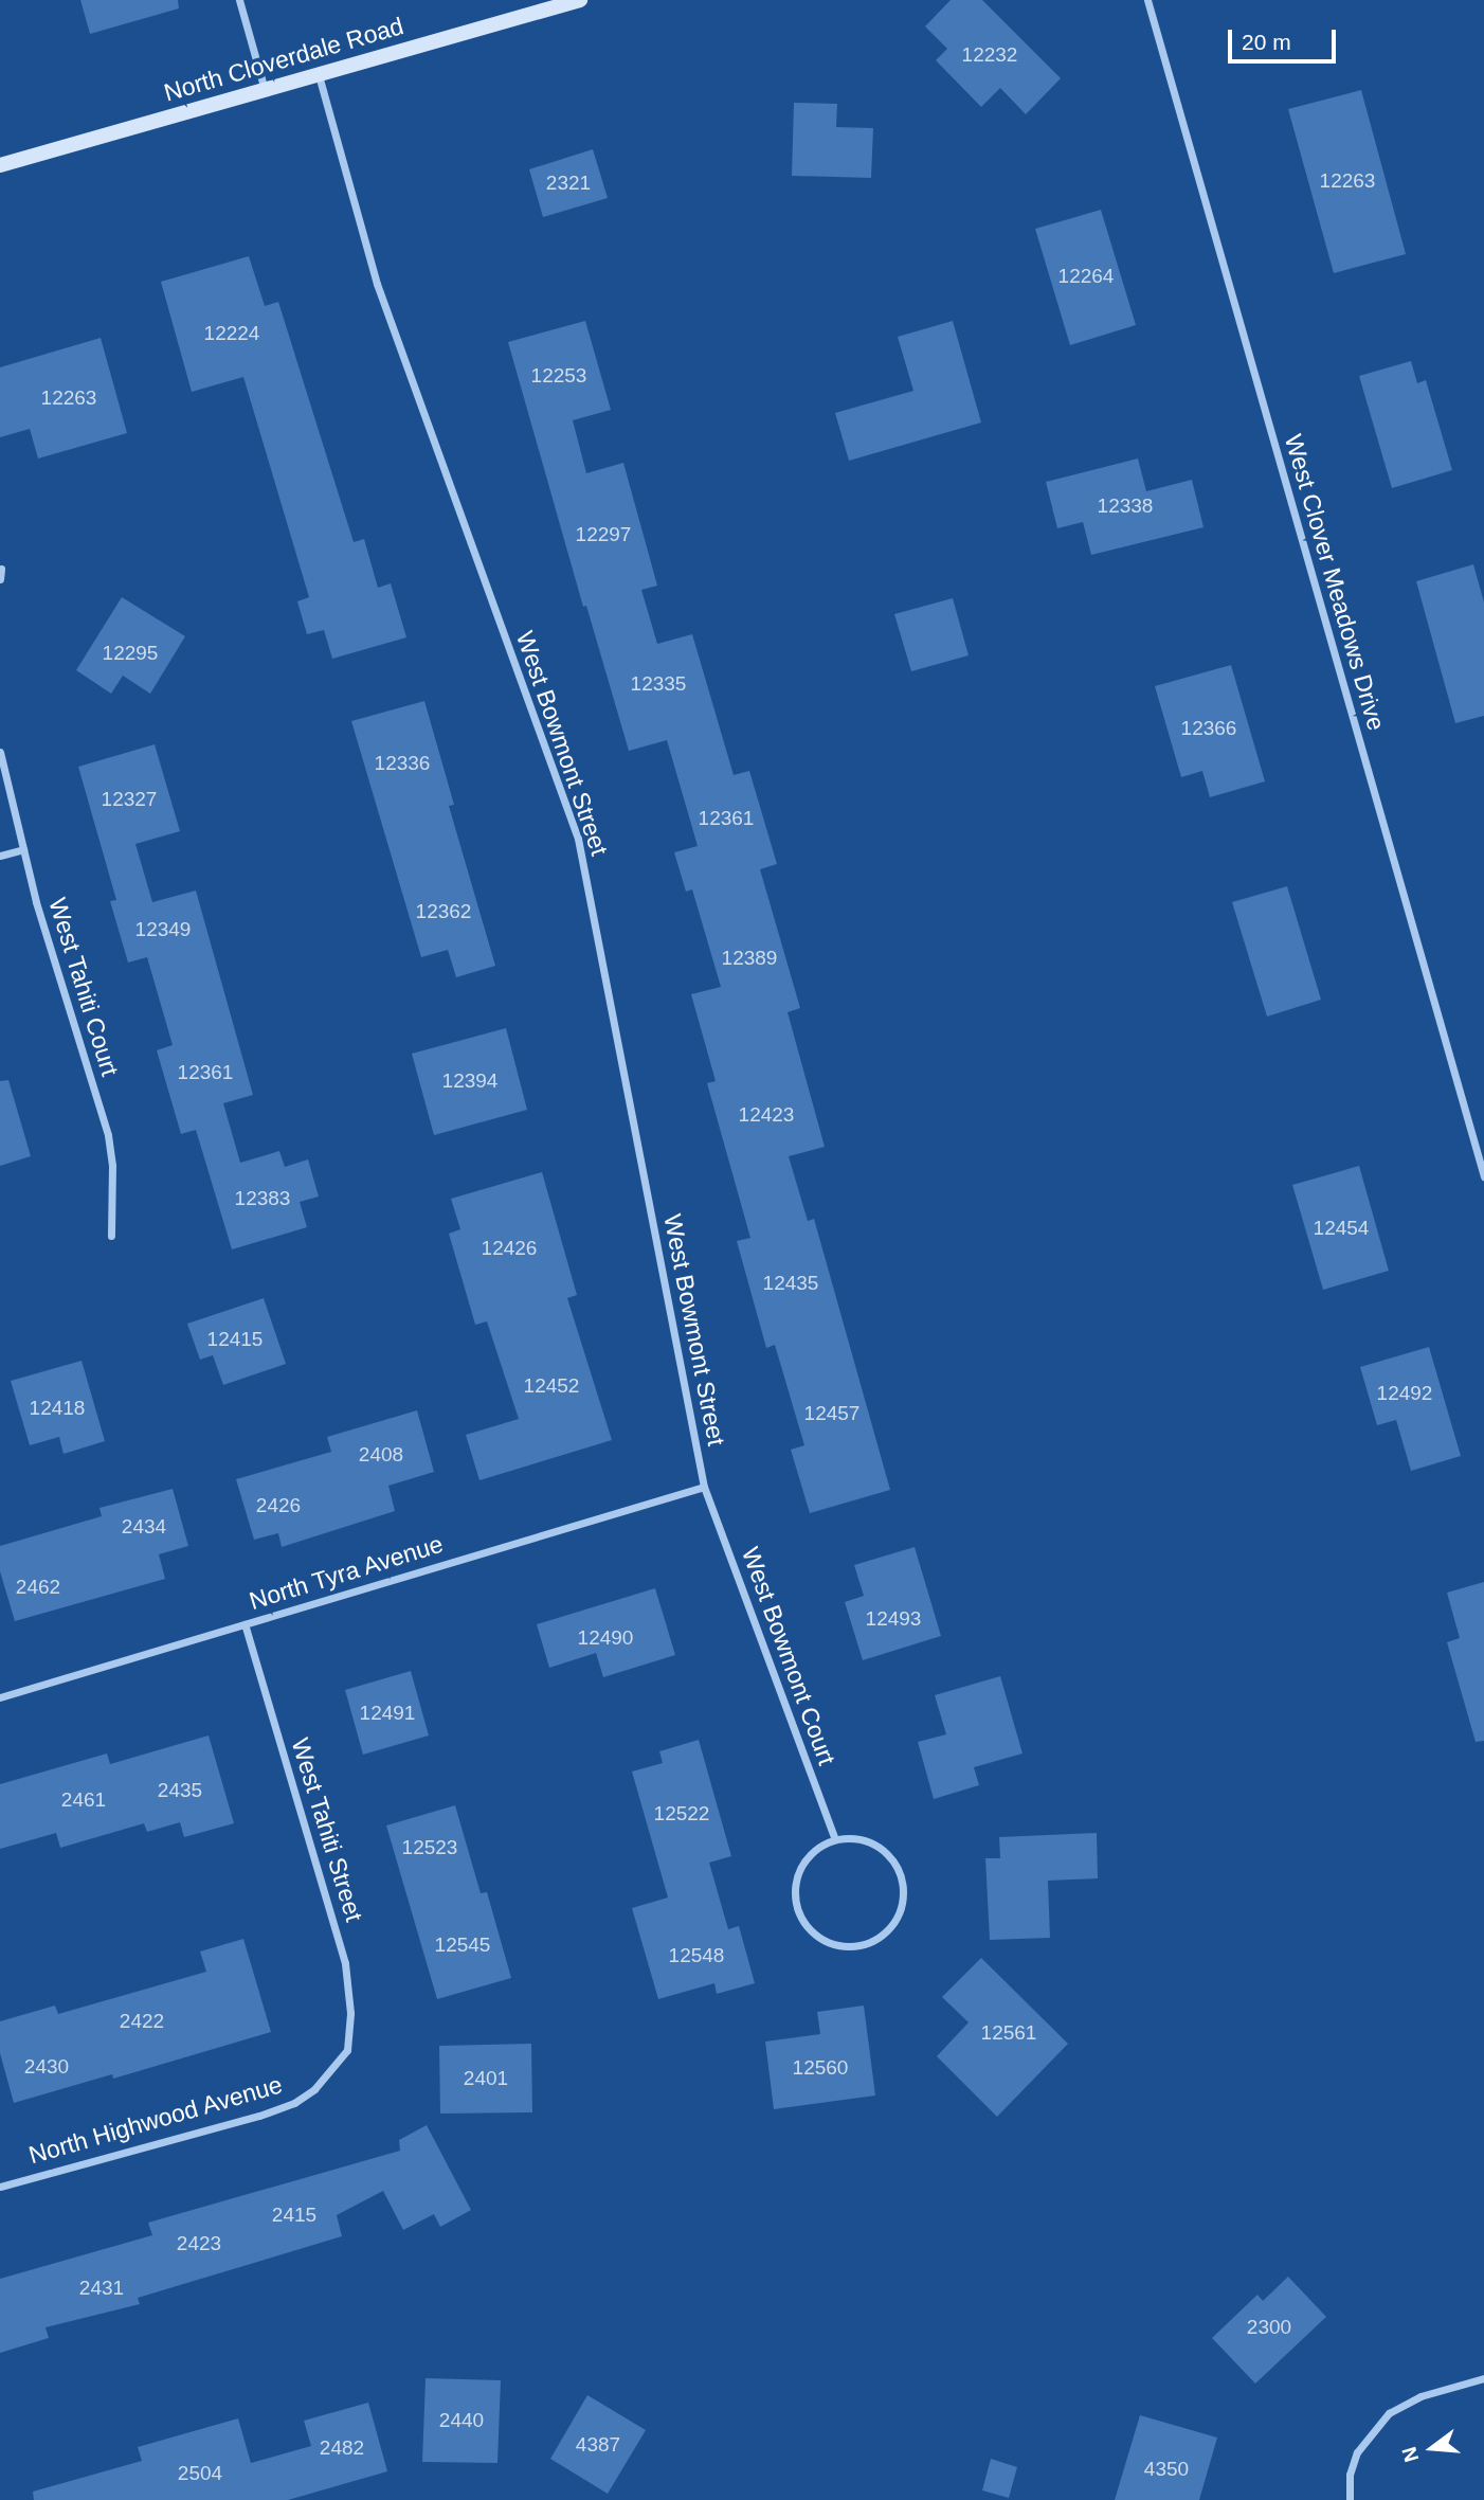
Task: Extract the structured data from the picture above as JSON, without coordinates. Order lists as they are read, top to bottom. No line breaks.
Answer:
{"streets":{"main road":["North Cloverdale Road"],"street":["West Clover Meadows Drive","West Bowmont Street","West Tahiti Court","North Tyra Avenue","West Bowmont Court","West Tahiti Street","North Highwood Avenue"]},"crossings":[["North Cloverdale Road","West Bowmont Street"],["West Bowmont Street","North Tyra Avenue"],["West Bowmont Street","West Bowmont Court"],["North Tyra Avenue","West Bowmont Court"],["North Tyra Avenue","West Tahiti Street"],["West Tahiti Street","North Highwood Avenue"]],"house_numbers":["12232","12263","2321","12264","12224","12253","12263","12338","12297","12295","12335","12366","12336","12327","12361","12362","12349","12389","12361","12394","12423","12383","12454","12426","12435","12415","12452","12492","12418","12457","2408","2426","2434","2462","12493","12490","12491","2435","2461","12522","12523","12545","12548","2422","12561","2430","12560","2401","2415","2423","2431","2300","2440","4387","2482","4350","2504"],"scale_bar":"20 m","north":"left"}
